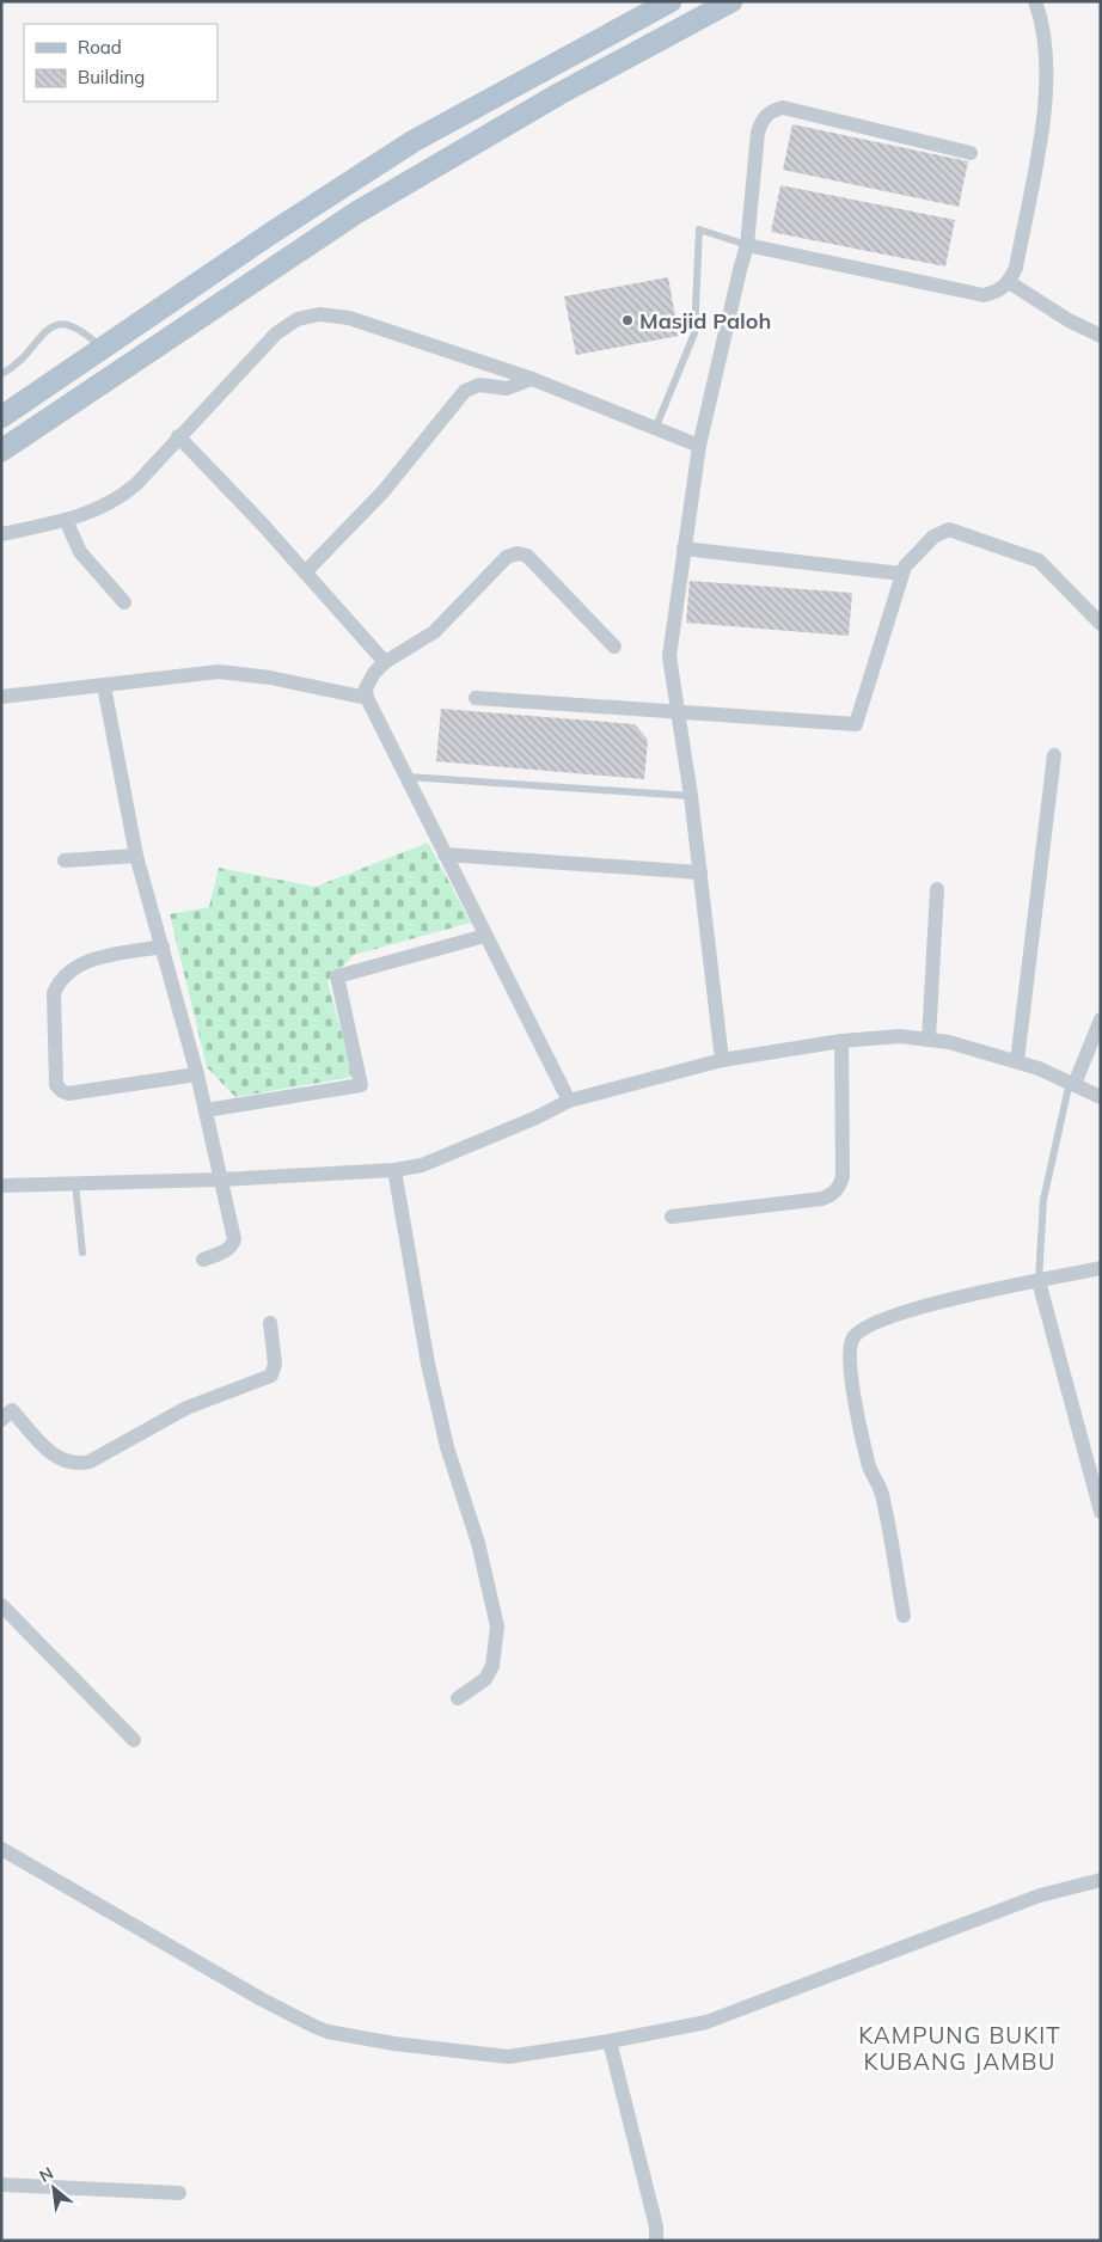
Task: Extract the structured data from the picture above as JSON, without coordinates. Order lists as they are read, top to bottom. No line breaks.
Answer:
{"districts":["KAMPUNG BUKIT KUBANG JAMBU"],"places":["Masjid Paloh"],"legend":["Road","Building"],"north":"top left"}
